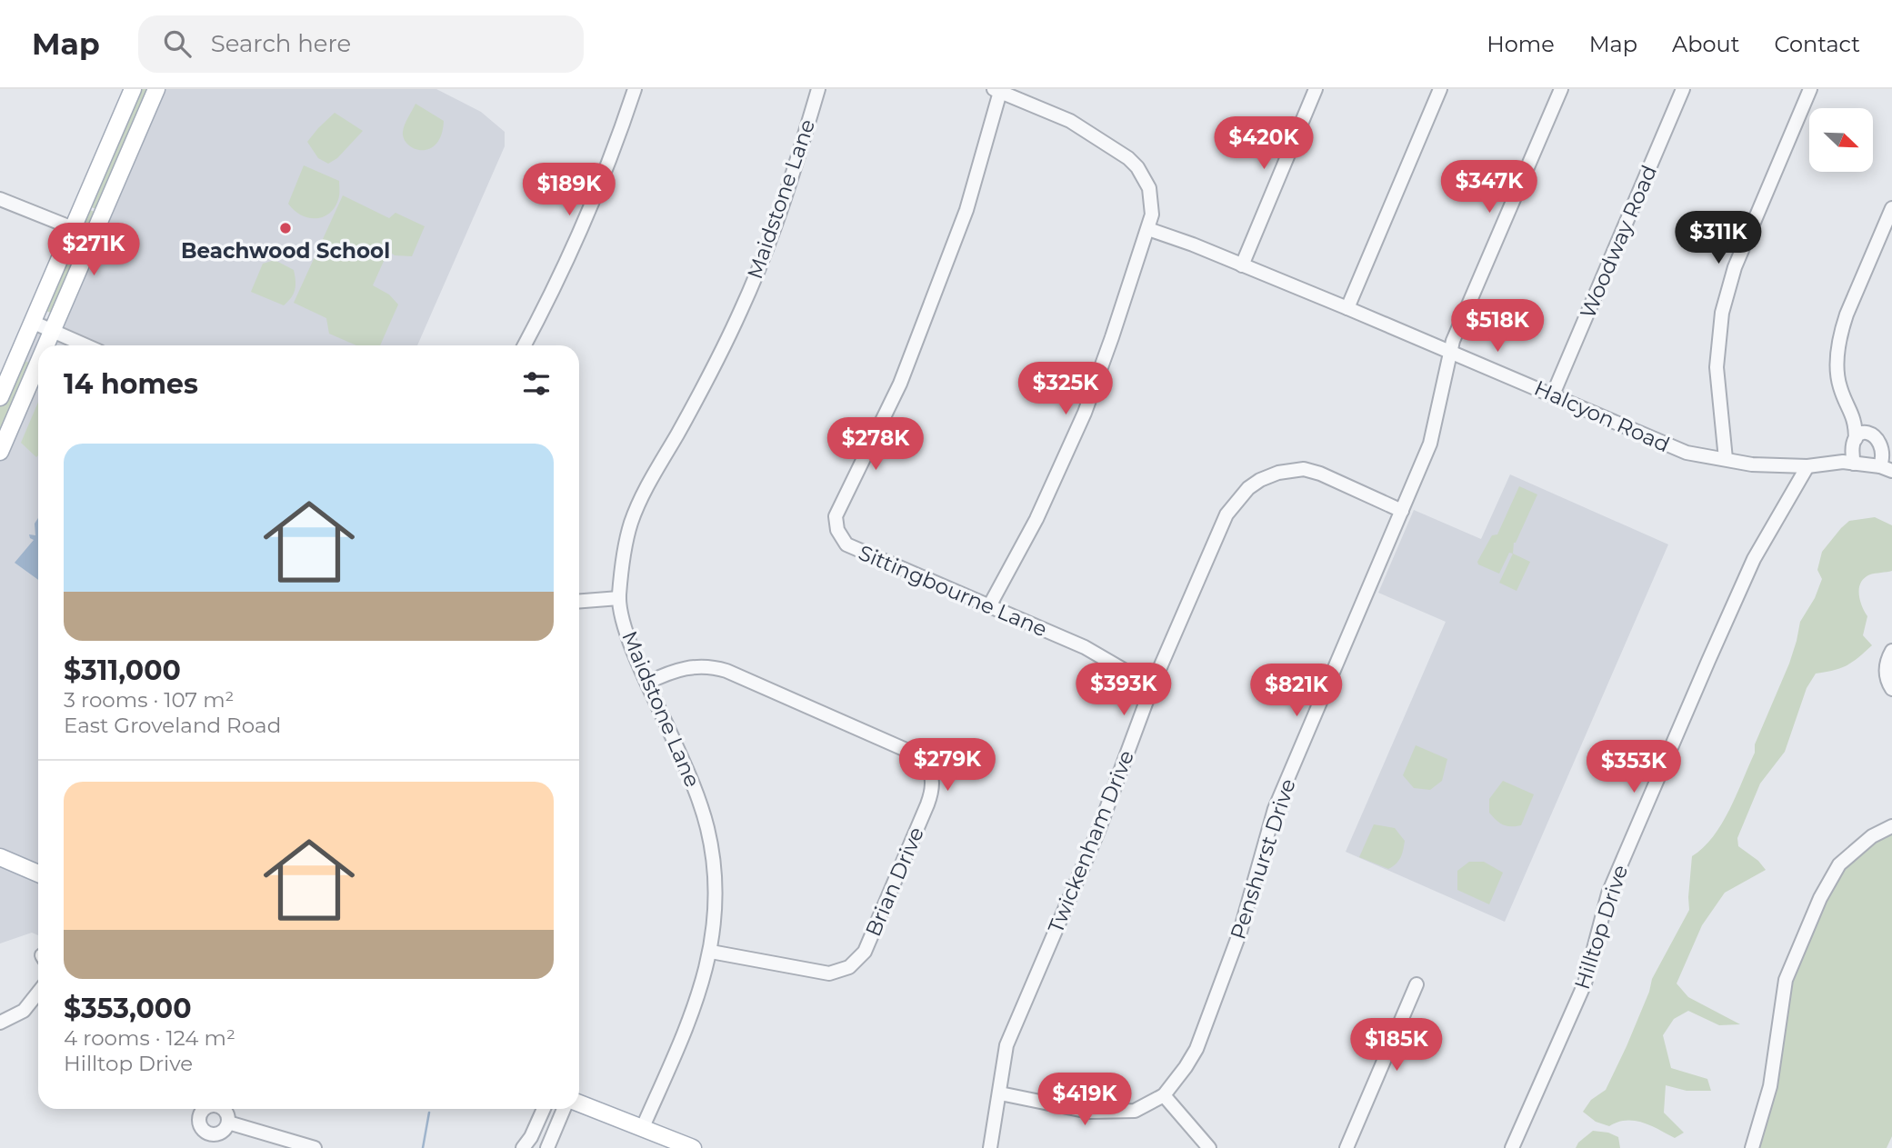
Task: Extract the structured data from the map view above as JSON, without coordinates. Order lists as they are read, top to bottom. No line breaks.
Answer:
{"streets":{"street":["Maidstone Lane","Woodway Road","Halcyon Road","Sittingbourne Lane","Twickenham Drive","Penshurst Drive","Brian Drive","Hilltop Drive"]},"crossings":[["Maidstone Lane","Brian Drive"],["Woodway Road","Halcyon Road"],["Halcyon Road","Penshurst Drive"],["Halcyon Road","Hilltop Drive"],["Sittingbourne Lane","Twickenham Drive"],["Twickenham Drive","Penshurst Drive"]],"places":["Beachwood School"],"north":"bottom right","page":{"header":"Map","search":"Search here","nav":["Home","Map","About","Contact"],"price":["$420K","$347K","$189K","$311K","$271K","$518K","$325K","$278K","$393K","$821K","$279K","$353K","$185K","$419K"],"heading":"14 homes","list":[{"name":"$311,000","note":"3 rooms · 107 m² · East Groveland Road"},{"name":"$353,000","note":"4 rooms · 124 m² · Hilltop Drive"}]}}
